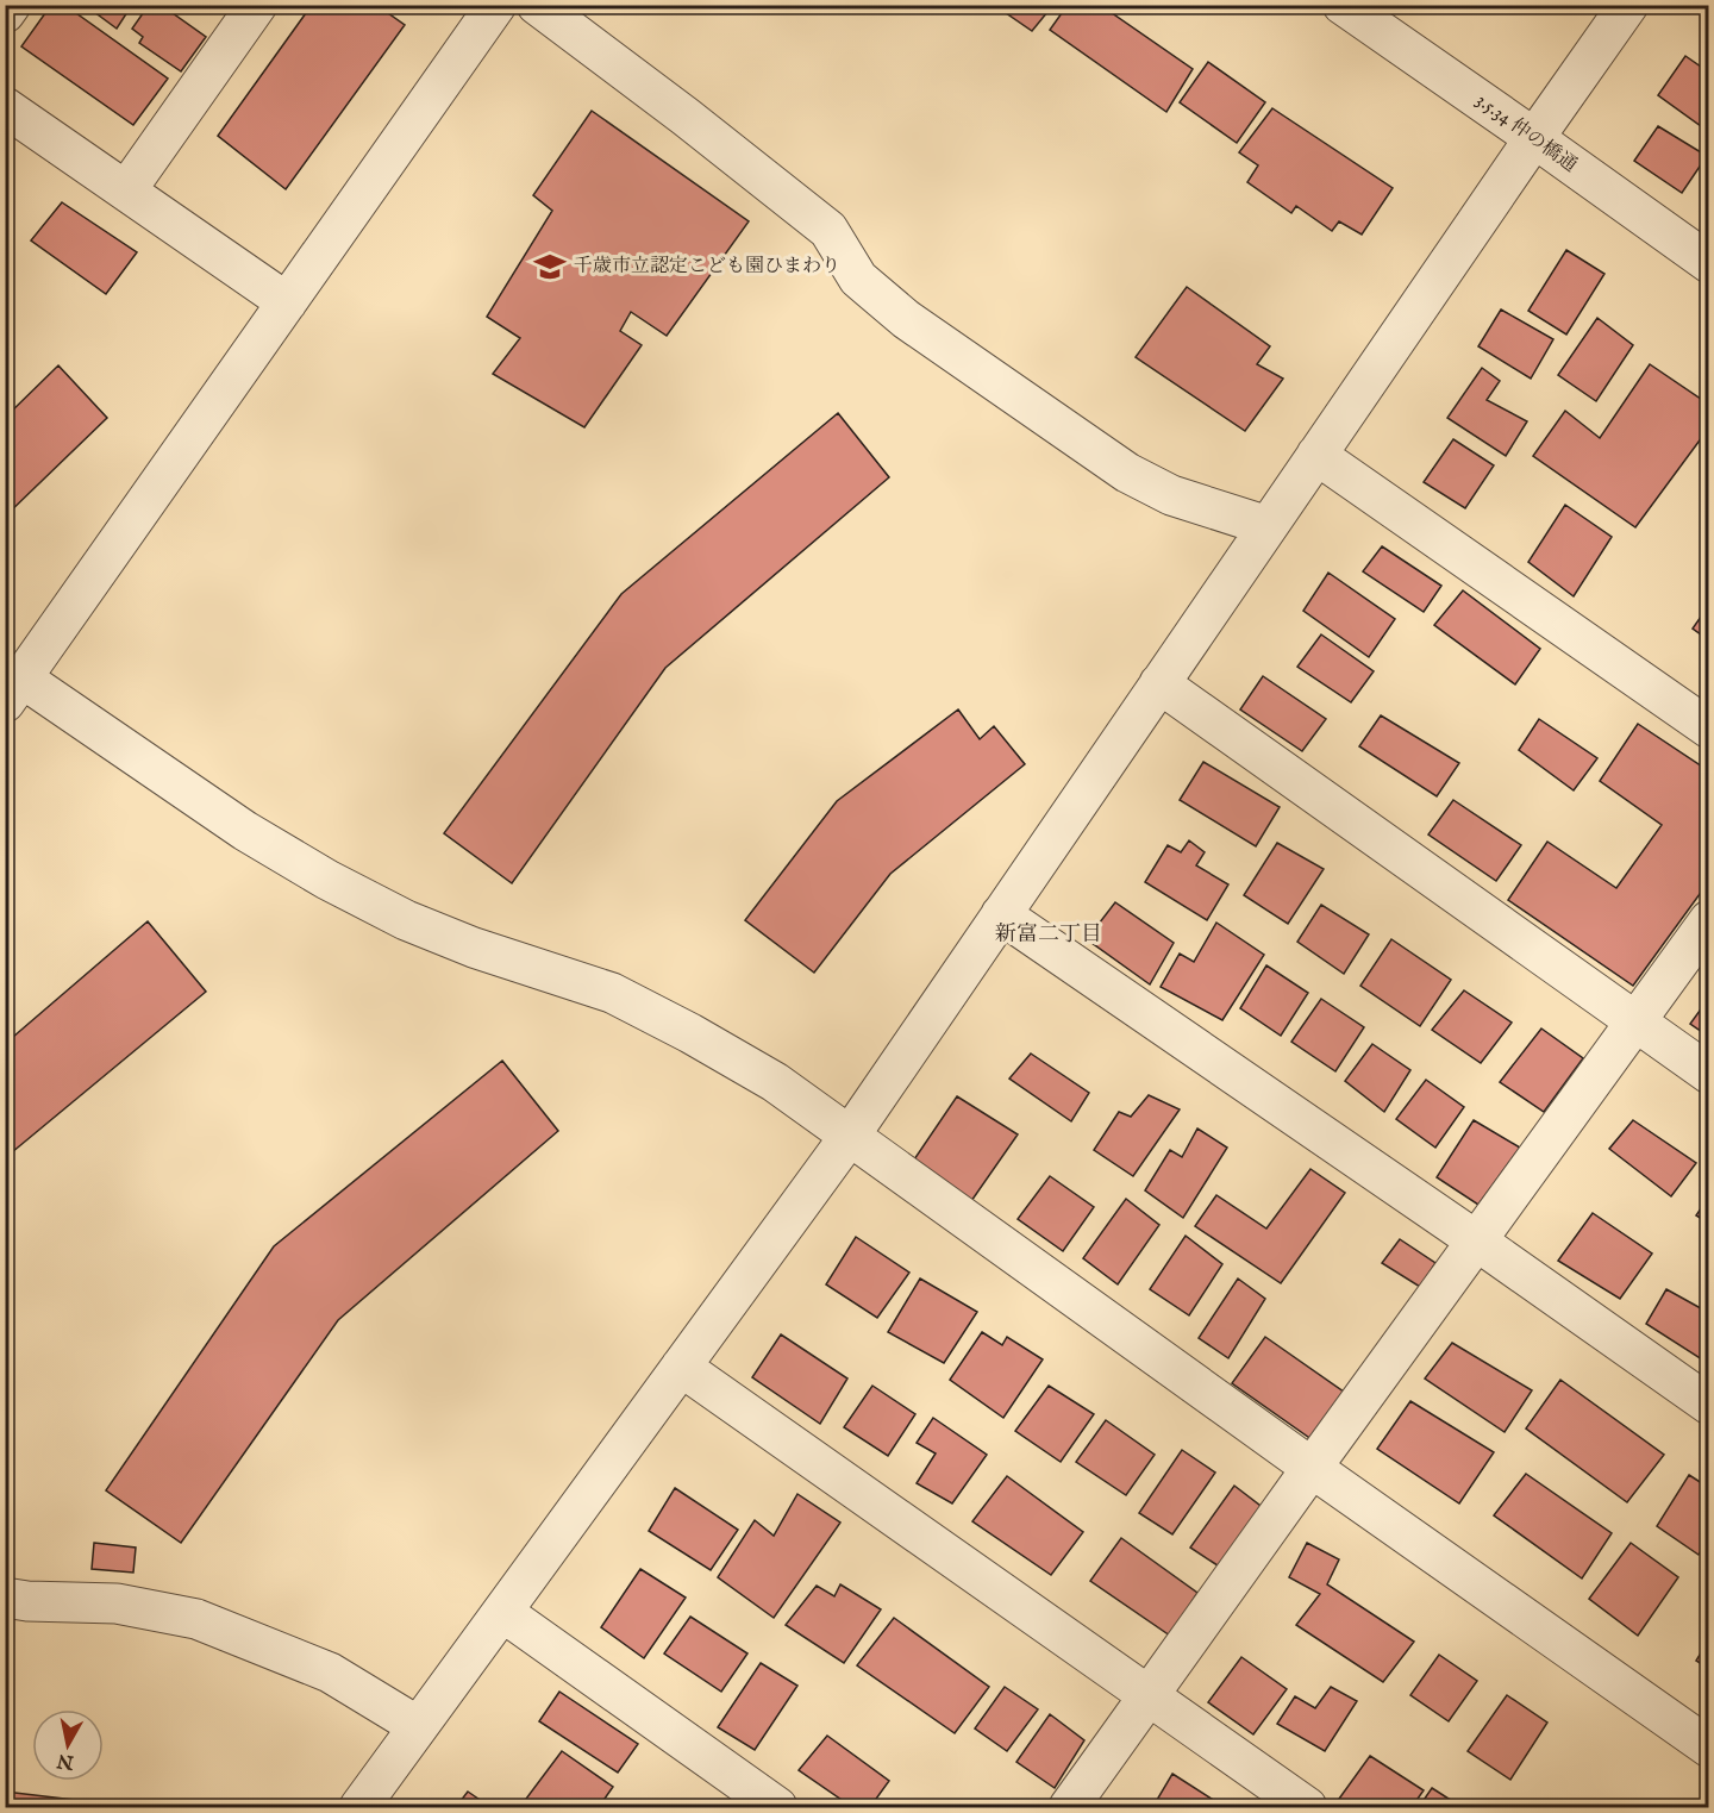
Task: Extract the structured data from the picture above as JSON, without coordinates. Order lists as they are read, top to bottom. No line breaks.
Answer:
{"streets":{"street":["3.5.34 仲の橋通"]},"districts":["新富二丁目"],"places":{"school or university":["千歳市立認定こども園ひまわり"]},"north":"bottom"}
